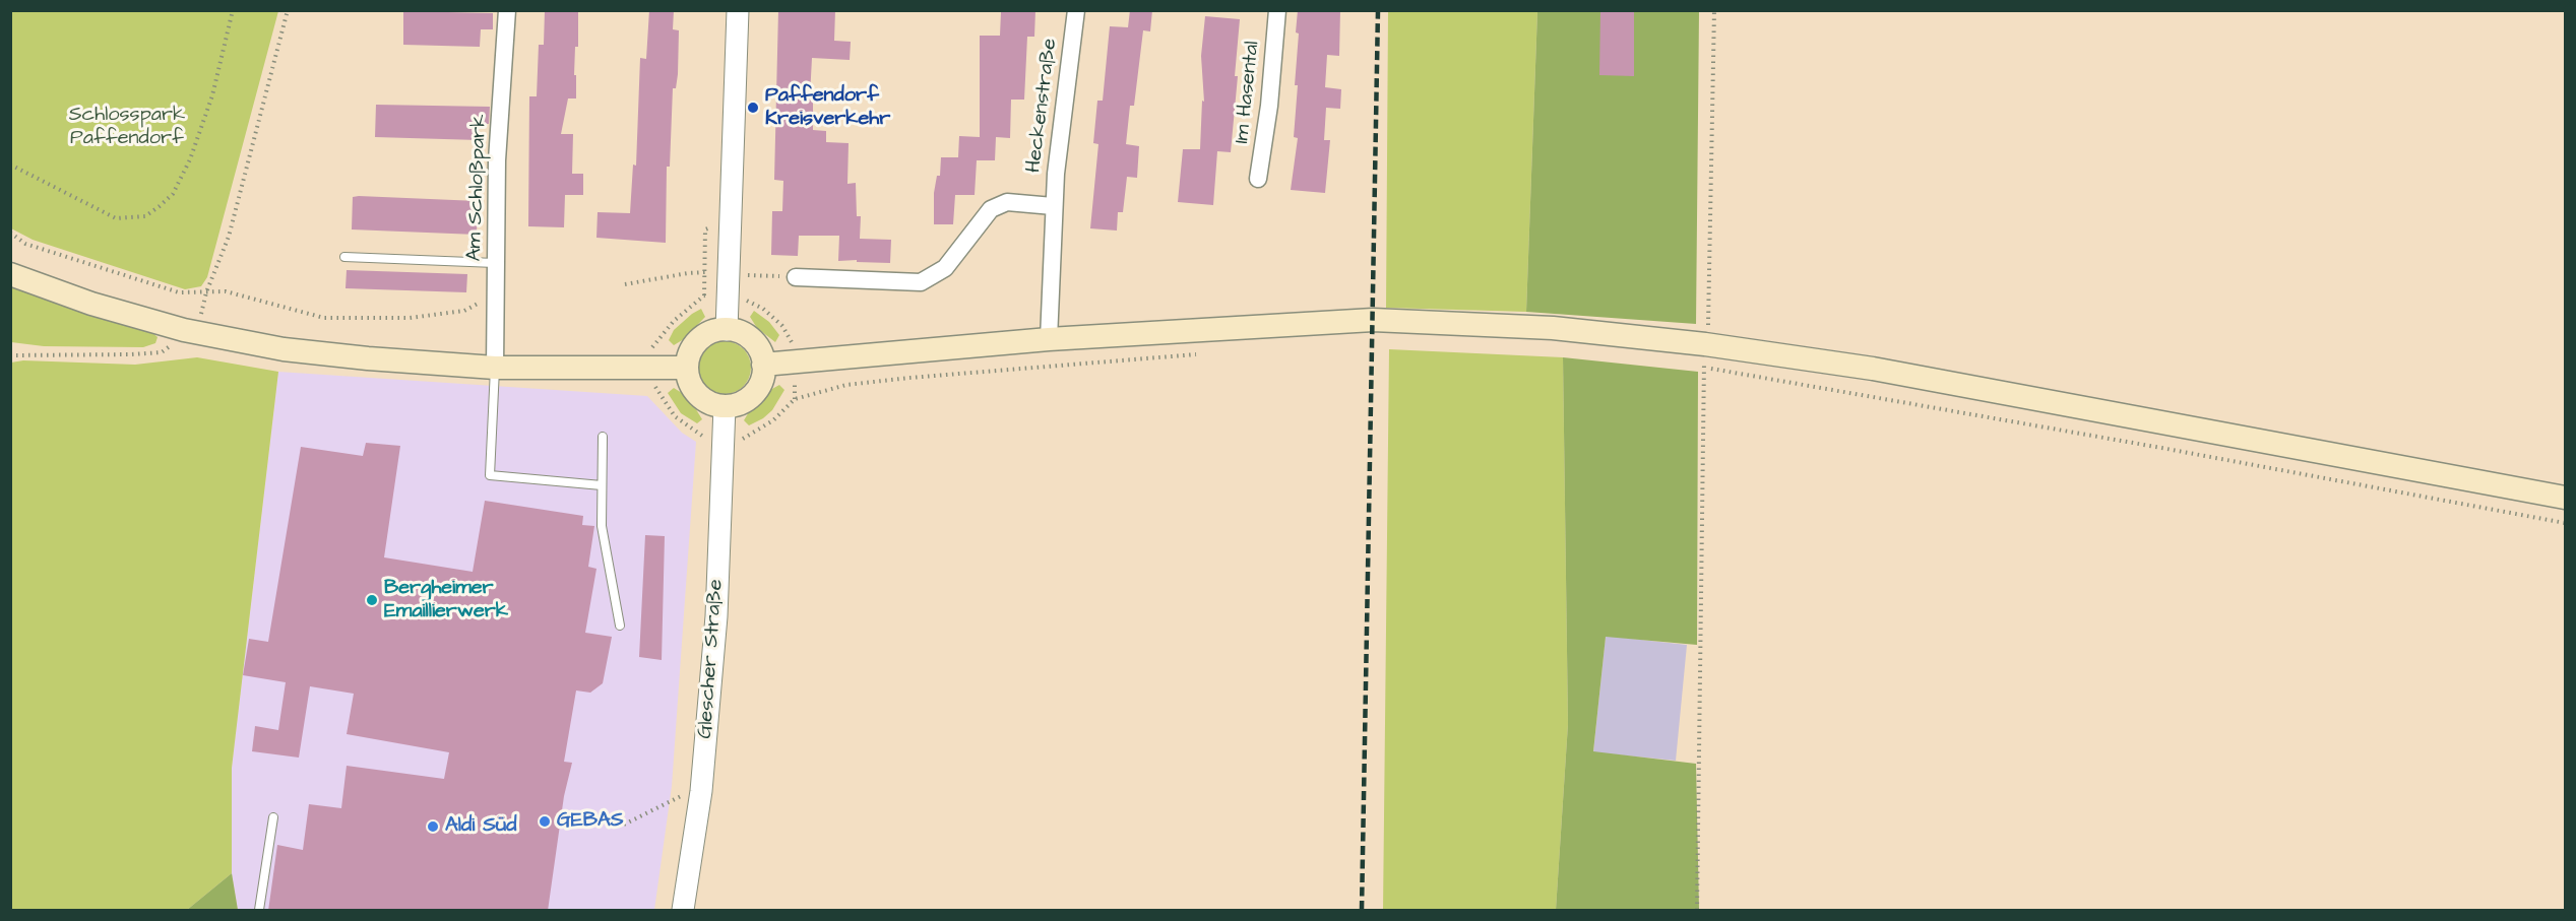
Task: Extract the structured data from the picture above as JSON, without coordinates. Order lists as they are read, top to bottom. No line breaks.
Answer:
{"streets":{"street":["Im Hasental","Heckenstraße","Am Schloßpark","Glescher Straße"]},"parks":["Schlosspark Paffendorf"],"places":["Paffendorf Kreisverkehr","Bergheimer Emaillierwerk","GEBAS","Aldi Süd"]}
